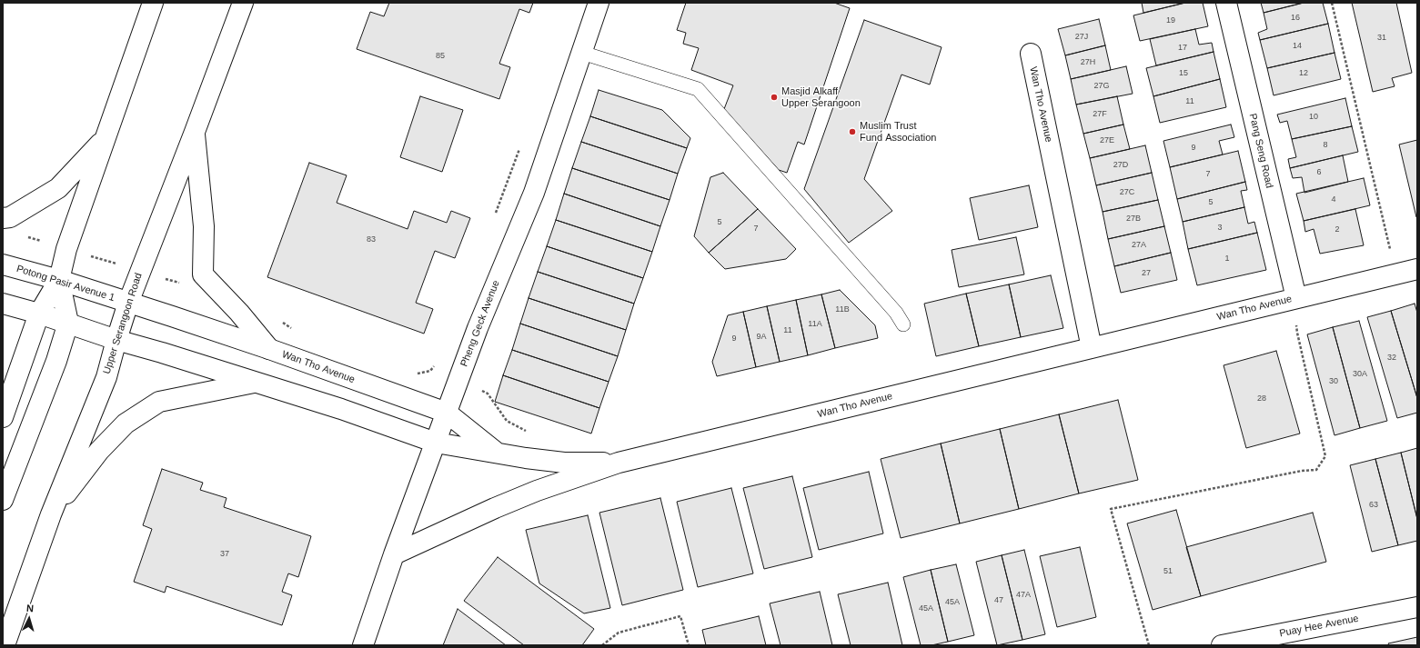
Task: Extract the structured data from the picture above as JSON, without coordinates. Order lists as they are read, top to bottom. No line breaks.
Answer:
{"streets":{"street":["Wan Tho Avenue","Pang Seng Road","Potong Pasir Avenue 1","Upper Serangoon Road","Pheng Geck Avenue","Puay Hee Avenue"]},"crossings":[["Wan Tho Avenue","Pang Seng Road"],["Wan Tho Avenue","Potong Pasir Avenue 1"],["Wan Tho Avenue","Upper Serangoon Road"],["Wan Tho Avenue","Pheng Geck Avenue"],["Potong Pasir Avenue 1","Upper Serangoon Road"]],"places":["Masjid Alkaff Upper Serangoon","Muslim Trust Fund Association"],"house_numbers":["16","19","27J","31","14","17","85","27H","15","12","27G","11","27F","10","27E","8","9","27D","6","7","27C","4","5","27B","5","3","7","2","83","27A","1","27","11B","11A","11","9A","9","32","30A","30","28","63","37","51","47A","47","45A","45A"],"north":"top"}
